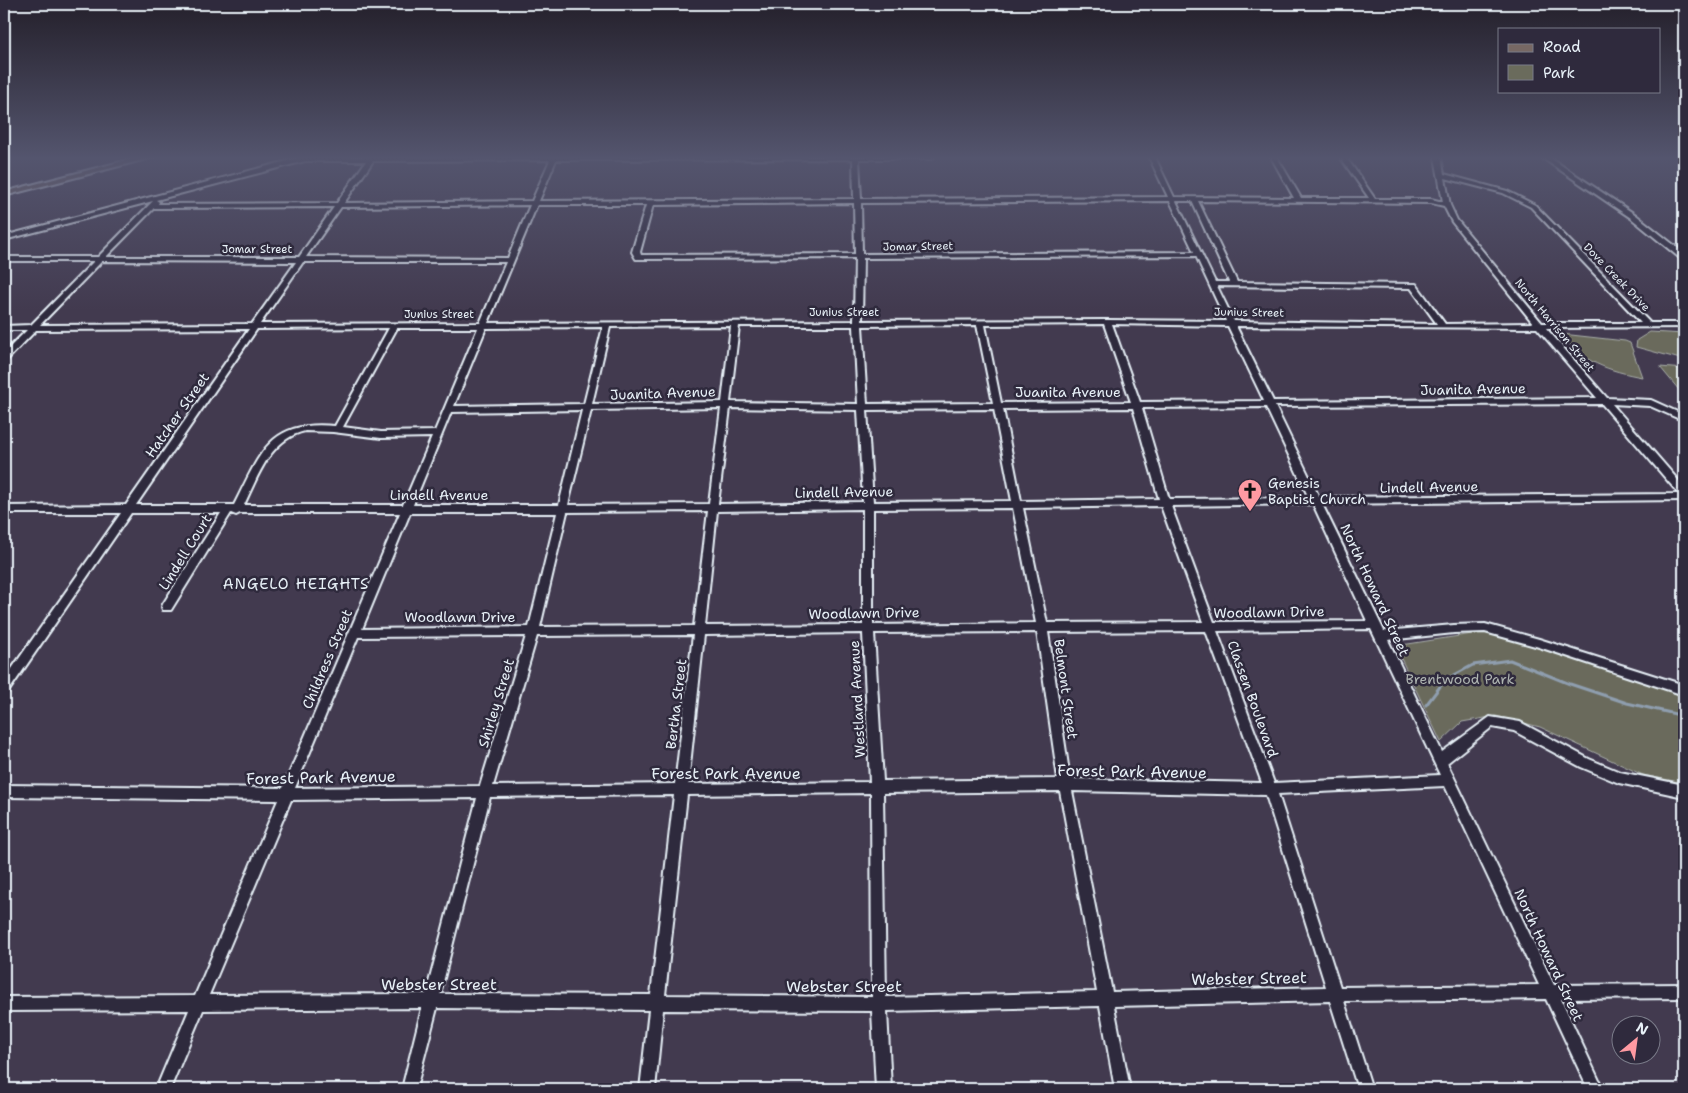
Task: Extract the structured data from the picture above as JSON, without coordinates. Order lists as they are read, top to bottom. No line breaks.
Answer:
{"streets":{"street":["Jomar Street","Dove Creek Drive","Junius Street","North Harrison Street","Juanita Avenue","Hatcher Street","Lindell Avenue","Lindell Court","North Howard Street","Woodlawn Drive","Childress Street","Belmont Street","Westland Avenue","Classen Boulevard","Shirley Street","Bertha Street","Forest Park Avenue","Webster Street"]},"crossings":[["Jomar Street","Hatcher Street"],["Jomar Street","North Howard Street"],["Jomar Street","Childress Street"],["Jomar Street","Westland Avenue"],["Dove Creek Drive","Junius Street"],["Junius Street","North Harrison Street"],["Junius Street","Hatcher Street"],["Junius Street","North Howard Street"],["Junius Street","Childress Street"],["Junius Street","Belmont Street"],["Junius Street","Westland Avenue"],["Junius Street","Classen Boulevard"],["Junius Street","Shirley Street"],["Junius Street","Bertha Street"],["North Harrison Street","Juanita Avenue"],["Juanita Avenue","North Howard Street"],["Juanita Avenue","Childress Street"],["Juanita Avenue","Belmont Street"],["Juanita Avenue","Westland Avenue"],["Juanita Avenue","Classen Boulevard"],["Juanita Avenue","Shirley Street"],["Juanita Avenue","Bertha Street"],["Hatcher Street","Lindell Avenue"],["Lindell Avenue","Lindell Court"],["Lindell Avenue","North Howard Street"],["Lindell Avenue","Childress Street"],["Lindell Avenue","Belmont Street"],["Lindell Avenue","Westland Avenue"],["Lindell Avenue","Classen Boulevard"],["Lindell Avenue","Shirley Street"],["Lindell Avenue","Bertha Street"],["Lindell Court","Childress Street"],["North Howard Street","Woodlawn Drive"],["North Howard Street","Forest Park Avenue"],["North Howard Street","Webster Street"],["Woodlawn Drive","Childress Street"],["Woodlawn Drive","Belmont Street"],["Woodlawn Drive","Westland Avenue"],["Woodlawn Drive","Classen Boulevard"],["Woodlawn Drive","Shirley Street"],["Woodlawn Drive","Bertha Street"],["Childress Street","Forest Park Avenue"],["Childress Street","Webster Street"],["Belmont Street","Forest Park Avenue"],["Belmont Street","Webster Street"],["Westland Avenue","Forest Park Avenue"],["Westland Avenue","Webster Street"],["Classen Boulevard","Forest Park Avenue"],["Classen Boulevard","Webster Street"],["Shirley Street","Forest Park Avenue"],["Shirley Street","Webster Street"],["Bertha Street","Forest Park Avenue"],["Bertha Street","Webster Street"]],"districts":["ANGELO HEIGHTS"],"parks":["Brentwood Park"],"places":{"church":["Genesis Baptist Church"]},"legend":["Road","Park"],"north":"top right"}
